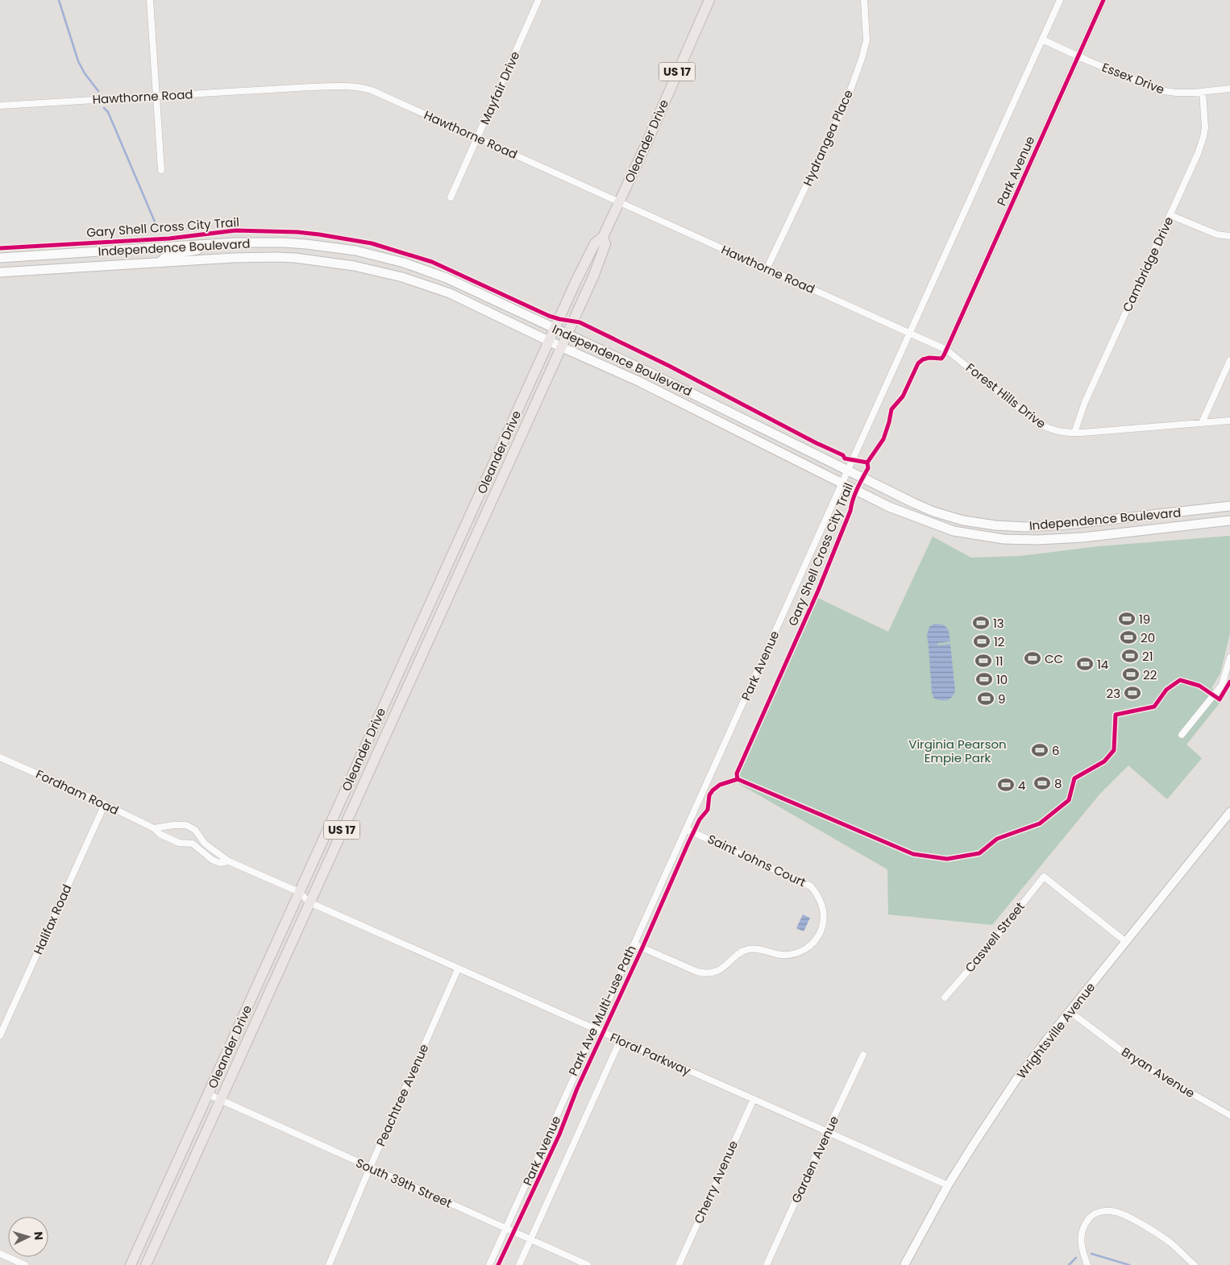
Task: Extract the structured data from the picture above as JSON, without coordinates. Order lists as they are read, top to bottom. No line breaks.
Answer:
{"streets":{"main road":["US 17","Oleander Drive","Independence Boulevard"],"street":["Essex Drive","Mayfair Drive","Hawthorne Road","Hydrangea Place","Park Avenue","Cambridge Drive","Forest Hills Drive","Fordham Road","Saint Johns Court","Halifax Road","Caswell Street","Wrightsville Avenue","Floral Parkway","Bryan Avenue","Peachtree Avenue","Garden Avenue","Cherry Avenue","South 39th Street"],"cycle path":["Gary Shell Cross City Trail","Park Ave Multi-use Path"]},"crossings":[["Essex Drive","Park Avenue"],["Essex Drive","Cambridge Drive"],["Mayfair Drive","Hawthorne Road"],["Hawthorne Road","Hydrangea Place"],["Hawthorne Road","Oleander Drive"],["Hawthorne Road","Park Avenue"],["Hawthorne Road","Forest Hills Drive"],["Oleander Drive","Independence Boulevard"],["Oleander Drive","Fordham Road"],["Oleander Drive","Floral Parkway"],["Oleander Drive","South 39th Street"],["Park Avenue","Independence Boulevard"],["Park Avenue","Forest Hills Drive"],["Park Avenue","Saint Johns Court"],["Park Avenue","Floral Parkway"],["Park Avenue","South 39th Street"],["Cambridge Drive","Forest Hills Drive"],["Fordham Road","Halifax Road"],["Fordham Road","Floral Parkway"],["Caswell Street","Wrightsville Avenue"],["Wrightsville Avenue","Floral Parkway"],["Wrightsville Avenue","Bryan Avenue"],["Floral Parkway","Peachtree Avenue"],["Floral Parkway","Garden Avenue"],["Floral Parkway","Cherry Avenue"],["Peachtree Avenue","South 39th Street"]],"parks":["Virginia Pearson Empie Park"],"places":{"sports":["19","13","20","12","21","CC","11","14","22","10","23","9","6","8","4"]},"north":"right"}
